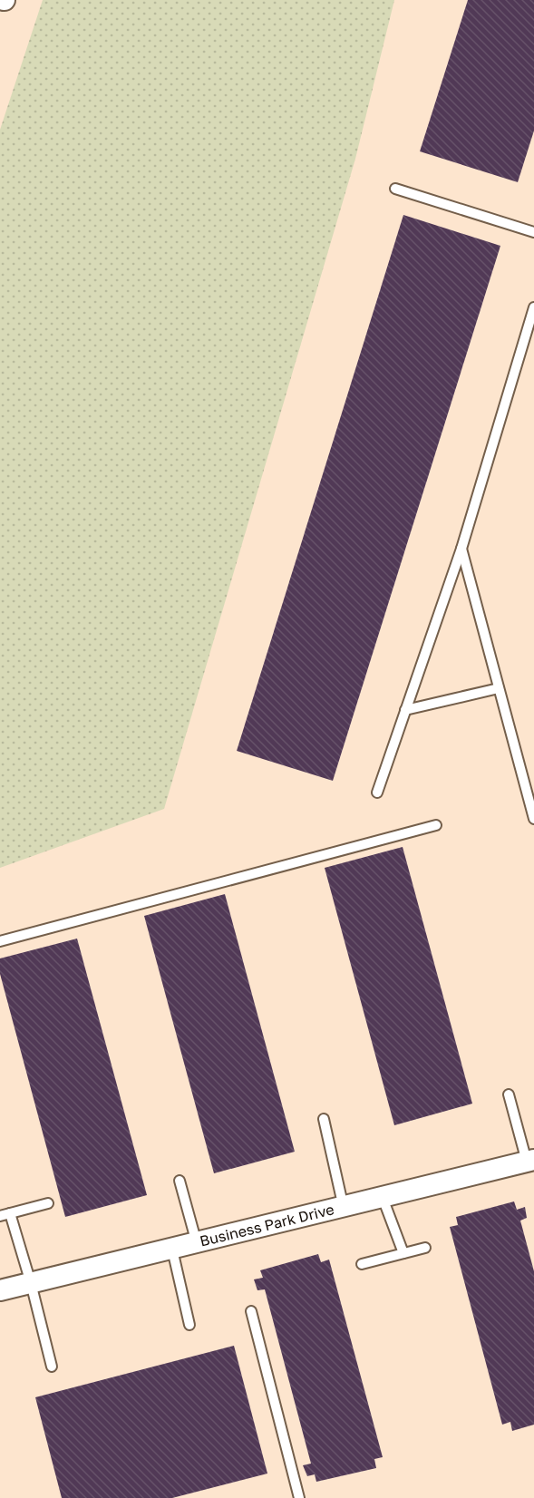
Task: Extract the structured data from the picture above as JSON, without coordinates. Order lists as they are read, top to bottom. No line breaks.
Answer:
{"streets":{"street":["Business Park Drive"]}}
